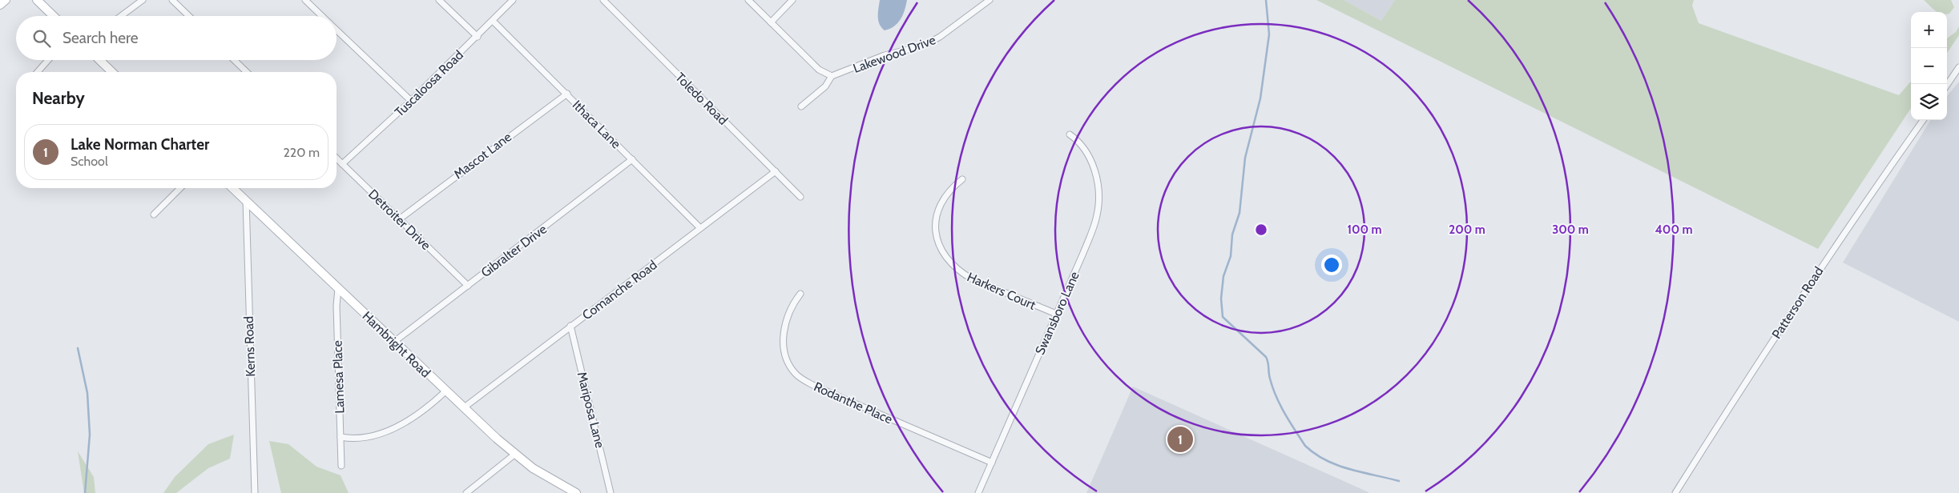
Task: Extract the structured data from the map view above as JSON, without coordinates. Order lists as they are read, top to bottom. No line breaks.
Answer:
{"streets":{"main road":["Hambright Road"],"street":["Lakewood Drive","Tuscaloosa Road","Toledo Road","Ithaca Lane","Mascot Lane","Detroiter Drive","Gibralter Drive","Comanche Road","Harkers Court","Patterson Road","Swansboro Lane","Kerns Road","Lamesa Place","Rodanthe Place","Mariposa Lane"]},"crossings":[["Tuscaloosa Road","Ithaca Lane"],["Tuscaloosa Road","Detroiter Drive"],["Toledo Road","Comanche Road"],["Ithaca Lane","Mascot Lane"],["Ithaca Lane","Gibralter Drive"],["Ithaca Lane","Comanche Road"],["Mascot Lane","Detroiter Drive"],["Detroiter Drive","Gibralter Drive"],["Gibralter Drive","Hambright Road"],["Comanche Road","Hambright Road"],["Comanche Road","Mariposa Lane"],["Harkers Court","Swansboro Lane"],["Swansboro Lane","Rodanthe Place"],["Hambright Road","Kerns Road"],["Hambright Road","Lamesa Place"]],"page":{"map_buttons":["+","−"],"search":"Search here","heading":"Nearby","list":[{"mark":"1","name":"Lake Norman Charter","note":"School","value":"220 m"}],"pins":"1"},"rings":["100 m","200 m","300 m","400 m"]}
